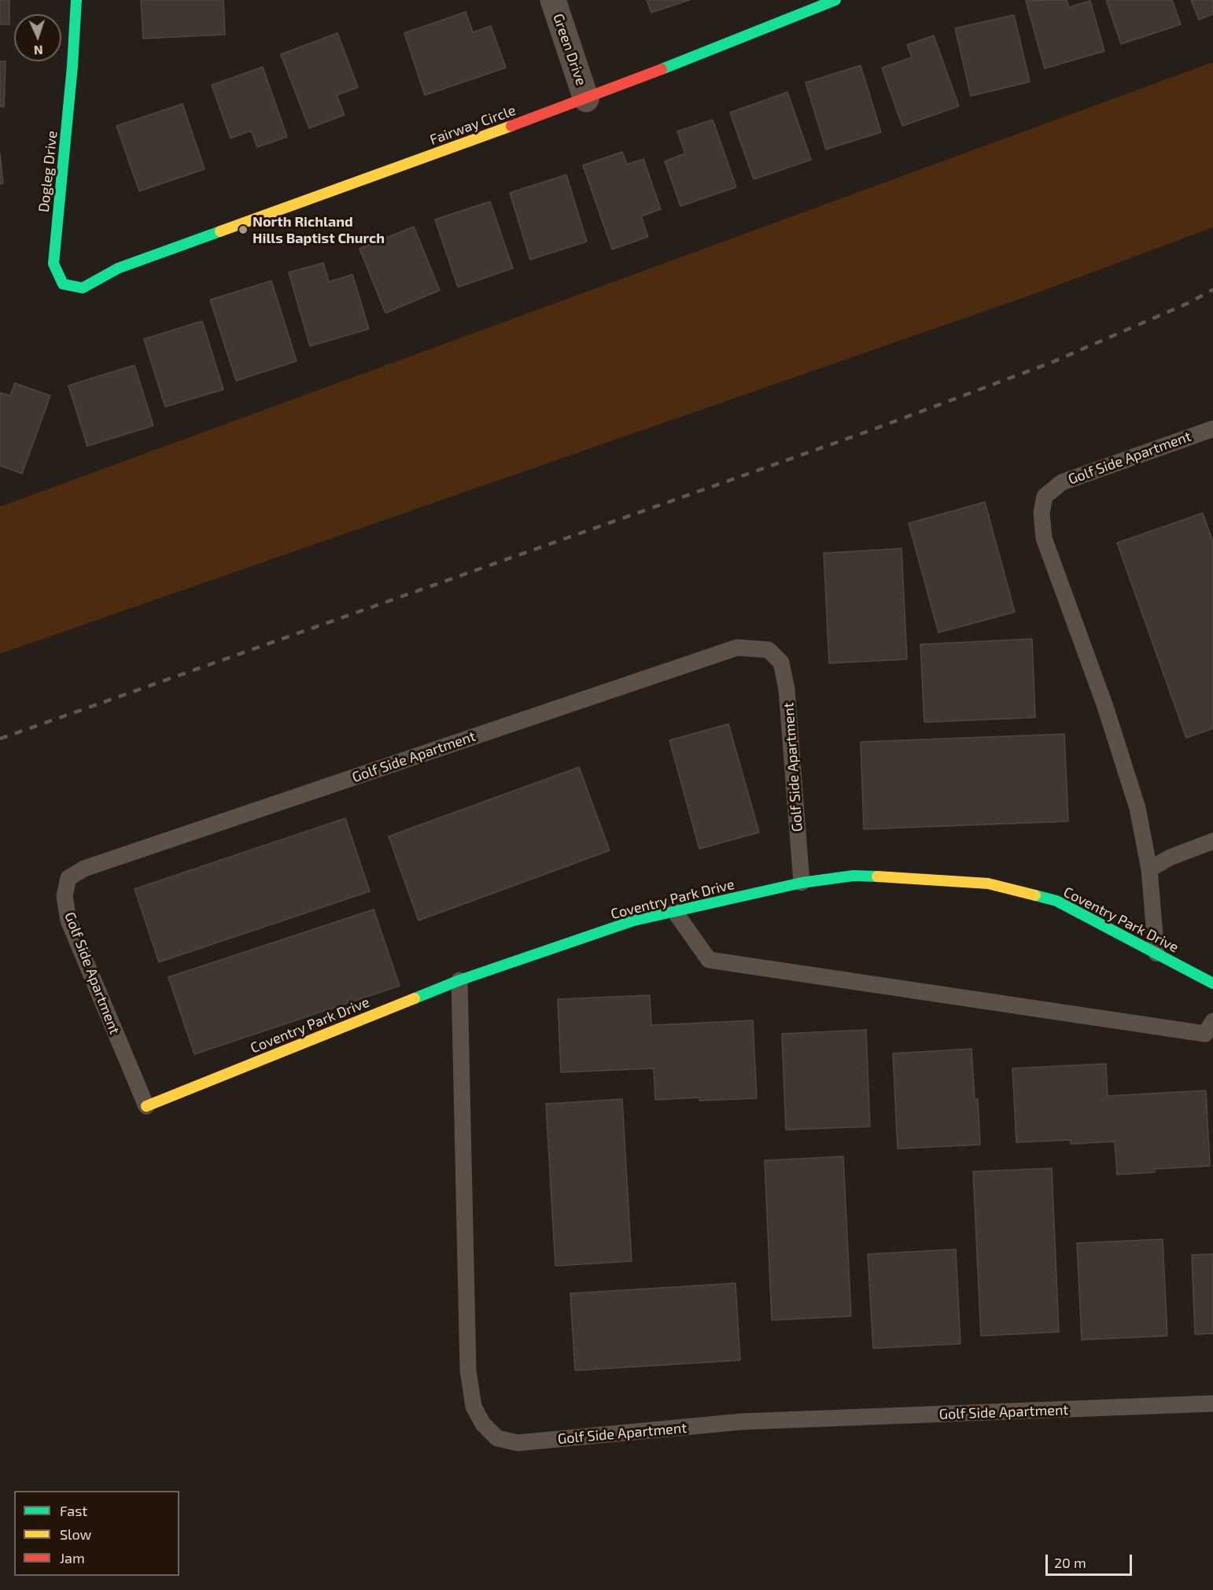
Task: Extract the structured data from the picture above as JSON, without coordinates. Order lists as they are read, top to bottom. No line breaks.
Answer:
{"streets":{"street":["Green Drive","Fairway Circle","Dogleg Drive","Coventry Park Drive"],"lane":["Golf Side Apartment"]},"crossings":[["Green Drive","Fairway Circle"],["Fairway Circle","Dogleg Drive"],["Golf Side Apartment","Coventry Park Drive"]],"places":["North Richland Hills Baptist Church"],"legend":["Fast","Slow","Jam"],"scale_bar":"20 m","north":"bottom"}
